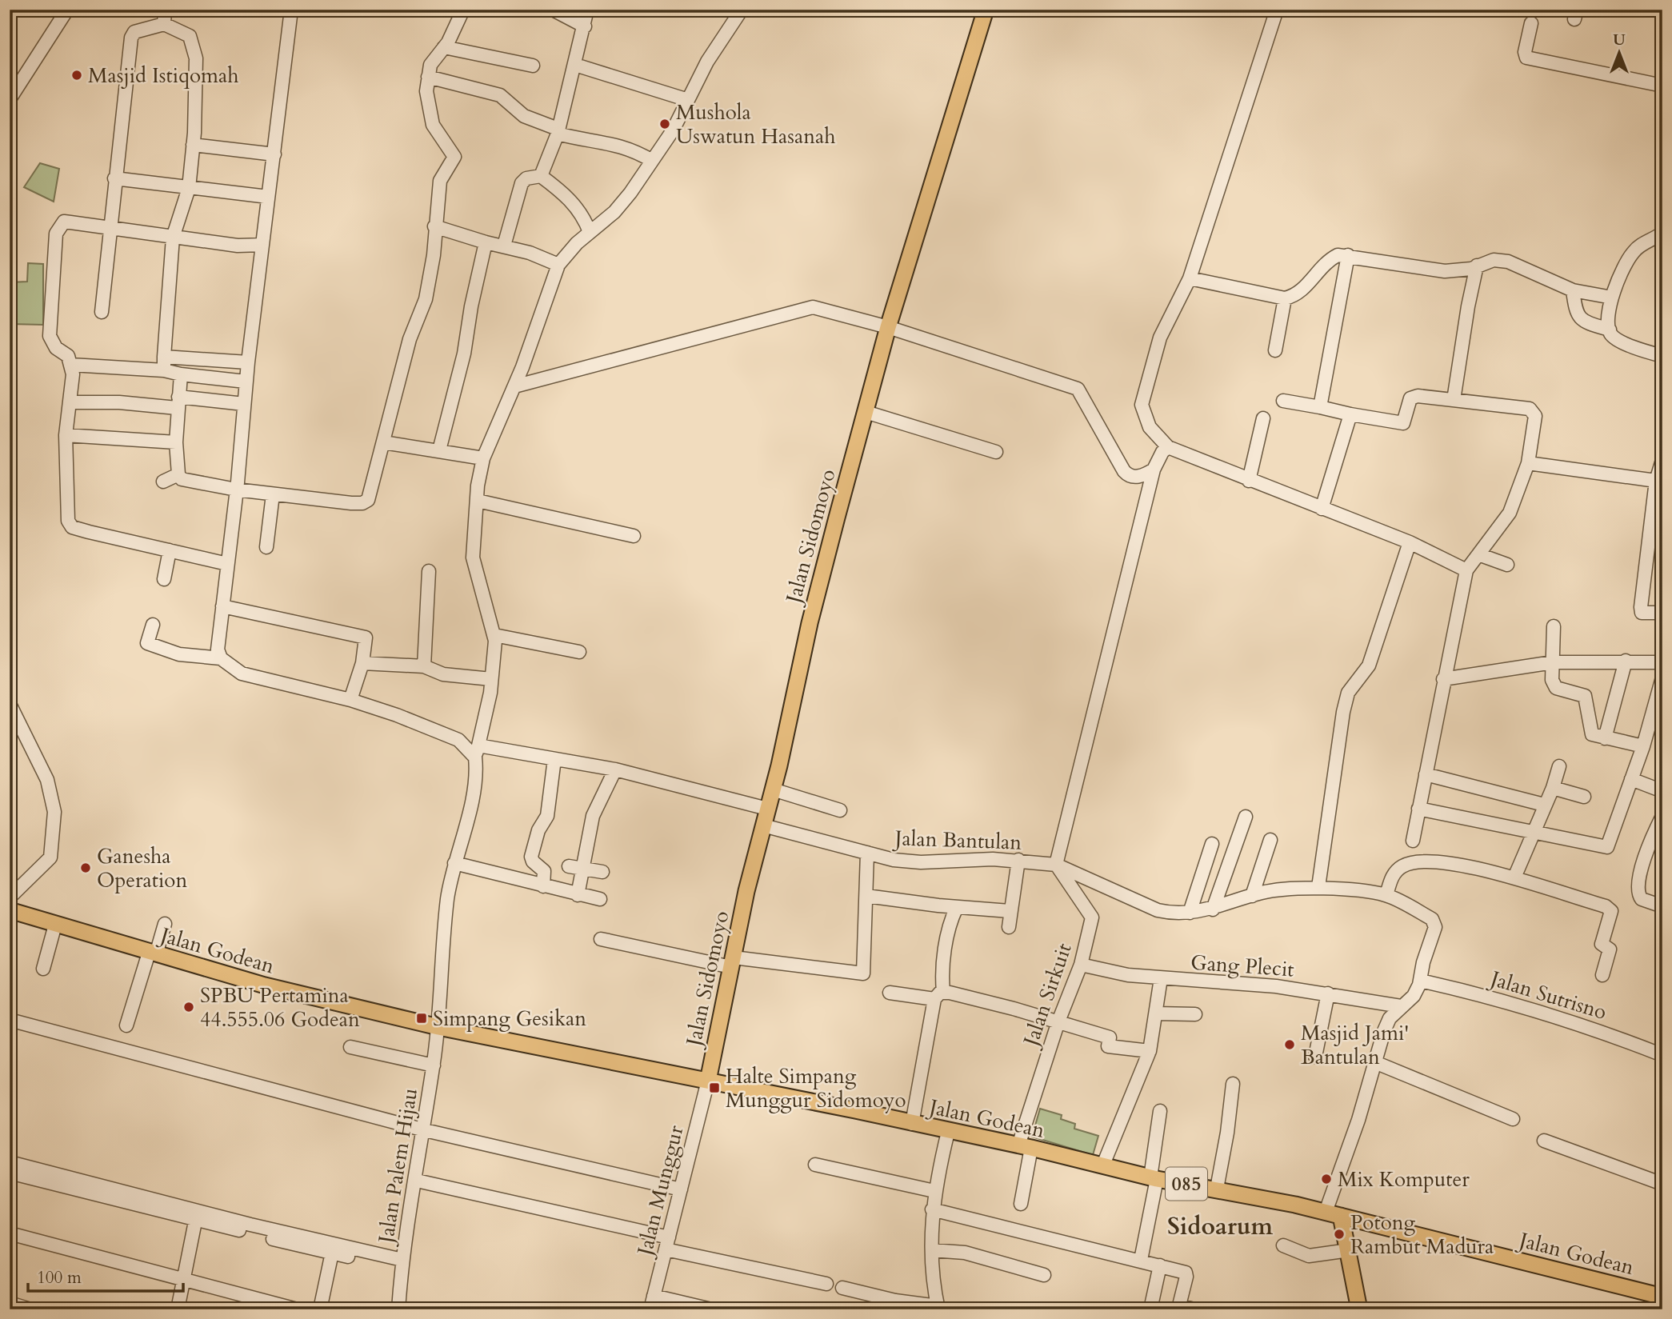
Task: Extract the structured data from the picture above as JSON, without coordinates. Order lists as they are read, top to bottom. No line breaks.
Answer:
{"streets":{"main road":["Jalan Sidomoyo","Jalan Godean","085"],"street":["Jalan Bantulan","Gang Plecit","Jalan Sirkuit","Jalan Sutrisno","Jalan Palem Hijau","Jalan Munggur"]},"crossings":[["Jalan Sidomoyo","Jalan Bantulan"],["Jalan Sidomoyo","Jalan Godean"],["Jalan Sidomoyo","Jalan Munggur"],["Jalan Bantulan","Jalan Sirkuit"],["Jalan Godean","Jalan Sirkuit"],["Jalan Godean","Jalan Palem Hijau"],["Jalan Godean","Jalan Munggur"],["Gang Plecit","Jalan Sirkuit"]],"districts":["Sidoarum"],"places":{"other":["Masjid Istiqomah","Mushola Uswatun Hasanah","Ganesha Operation","SPBU Pertamina 44.555.06 Godean","Masjid Jami' Bantulan","Mix Komputer","Potong Rambut Madura"],"transit":["Simpang Gesikan","Halte Simpang Munggur Sidomoyo"]},"scale_bar":"100 m","north":"top"}
